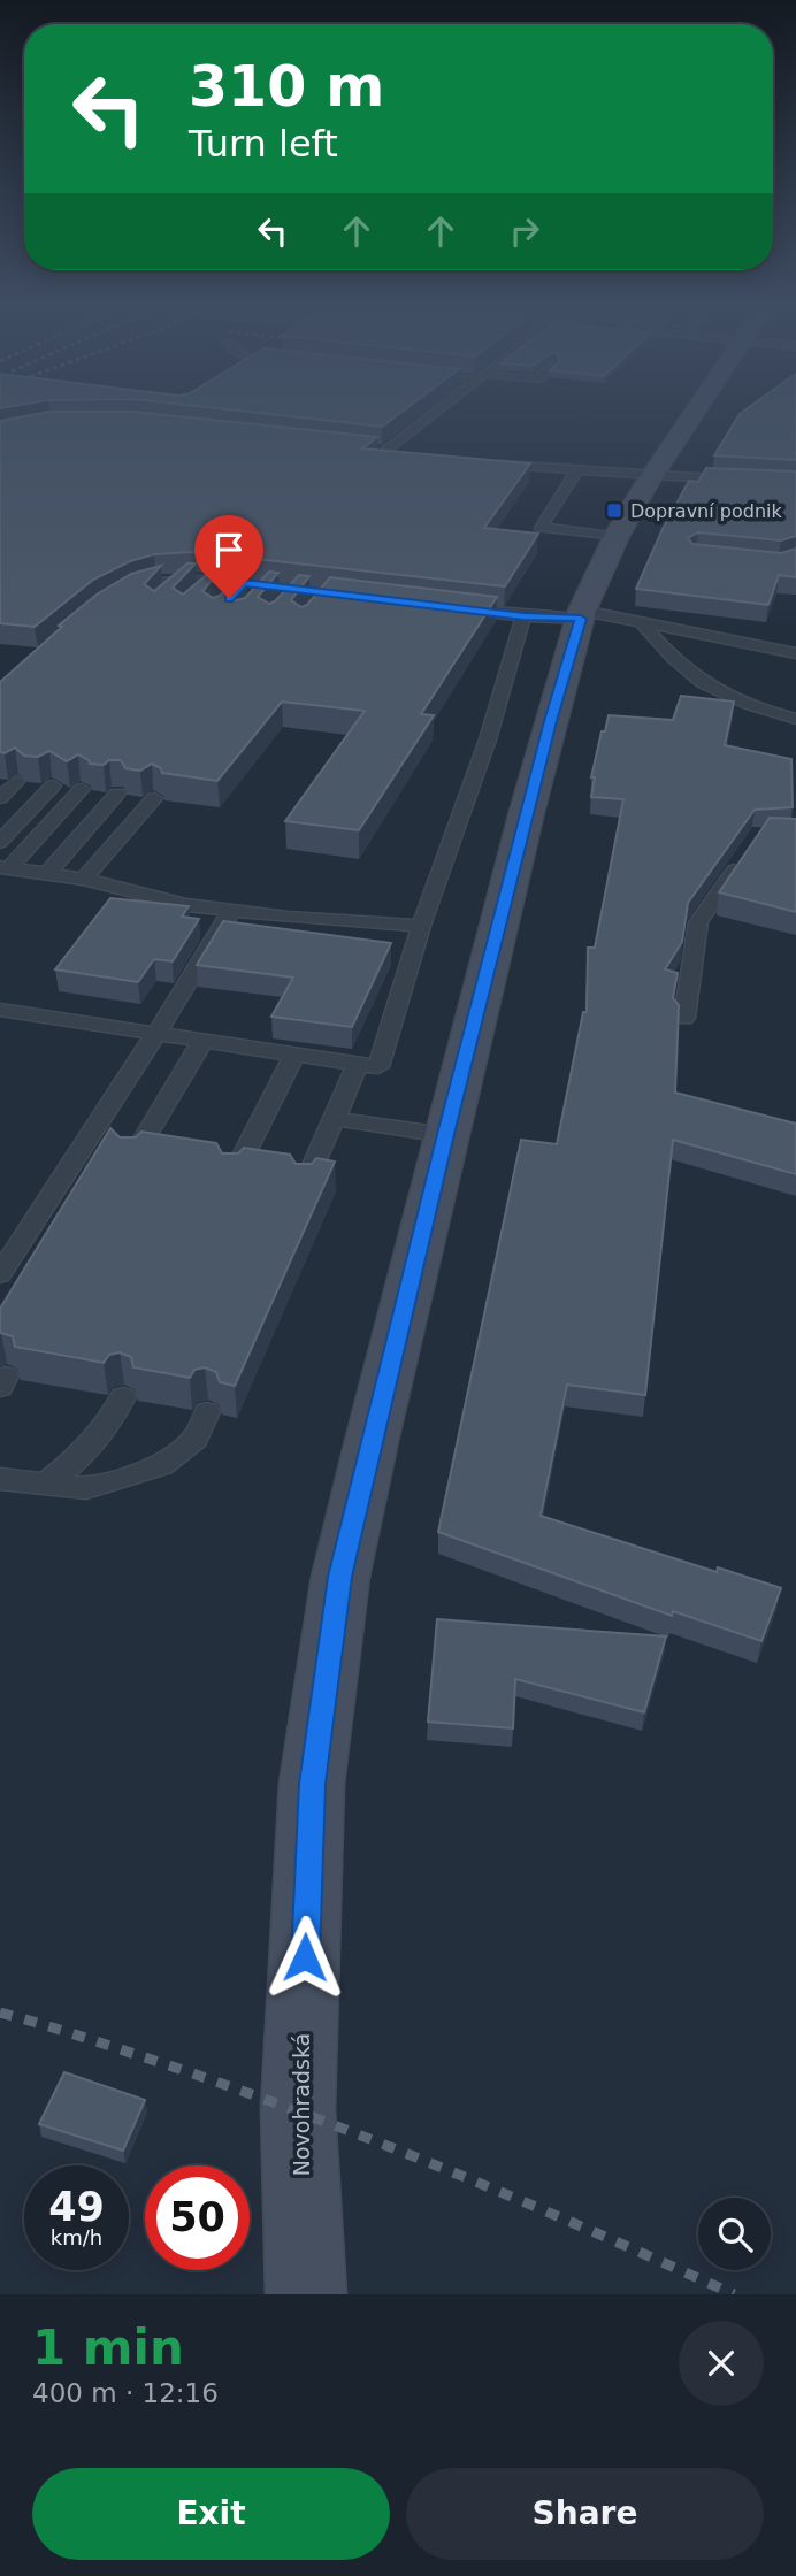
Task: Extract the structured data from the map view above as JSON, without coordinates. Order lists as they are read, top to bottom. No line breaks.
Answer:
{"streets":{"main road":["Novohradská"]},"places":{"transit":["Dopravní podnik"]},"page":{"turn":["310 m","Turn left"],"speed":"49 km/h","limit":"50","heading":["1 min","400 m · 12:16"],"buttons":["Exit","Share"]}}
